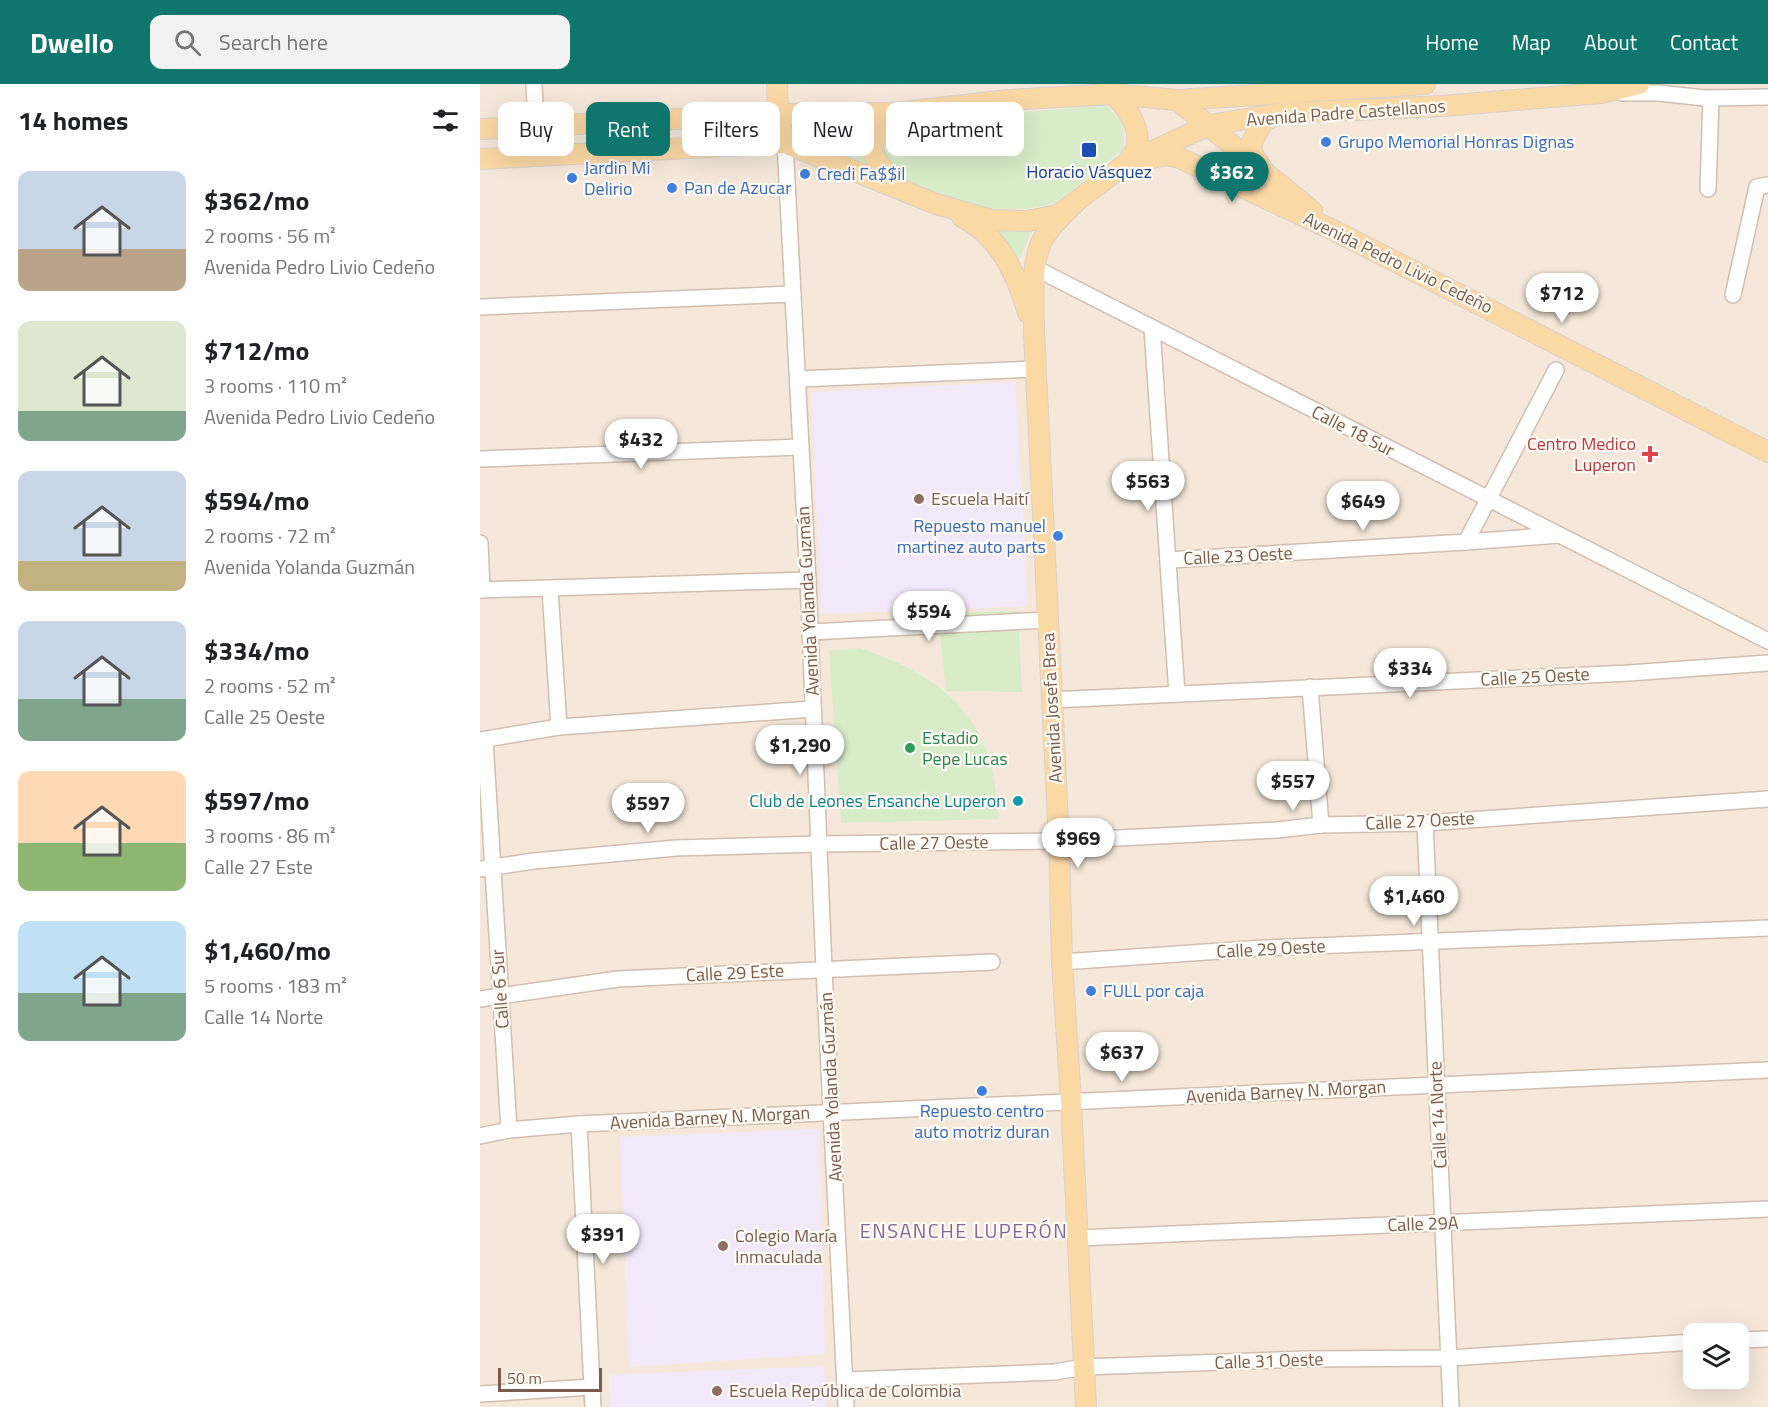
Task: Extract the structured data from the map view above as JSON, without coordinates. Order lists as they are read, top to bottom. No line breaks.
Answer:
{"streets":{"main road":["Avenida Padre Castellanos","Avenida Pedro Livio Cedeño","Avenida Yolanda Guzmán","Avenida Josefa Brea"],"street":["Calle 18 Sur","Calle 23 Oeste","Calle 25 Oeste","Calle 27 Oeste","Calle 29 Oeste","Calle 29 Este","Calle 6 Sur","Avenida Barney N. Morgan","Calle 14 Norte","Calle 29A","Calle 31 Oeste"]},"crossings":[["Avenida Padre Castellanos","Avenida Pedro Livio Cedeño"],["Avenida Padre Castellanos","Avenida Yolanda Guzmán"],["Avenida Padre Castellanos","Avenida Josefa Brea"],["Calle 18 Sur","Calle 23 Oeste"],["Calle 18 Sur","Avenida Josefa Brea"],["Avenida Yolanda Guzmán","Calle 27 Oeste"],["Avenida Yolanda Guzmán","Calle 29 Este"],["Avenida Yolanda Guzmán","Avenida Barney N. Morgan"],["Avenida Yolanda Guzmán","Calle 31 Oeste"],["Calle 25 Oeste","Avenida Josefa Brea"],["Avenida Josefa Brea","Calle 27 Oeste"],["Avenida Josefa Brea","Calle 29 Oeste"],["Avenida Josefa Brea","Avenida Barney N. Morgan"],["Avenida Josefa Brea","Calle 29A"],["Avenida Josefa Brea","Calle 31 Oeste"],["Calle 27 Oeste","Calle 6 Sur"],["Calle 27 Oeste","Calle 14 Norte"],["Calle 29 Oeste","Calle 14 Norte"],["Calle 29 Este","Calle 6 Sur"],["Calle 6 Sur","Avenida Barney N. Morgan"],["Avenida Barney N. Morgan","Calle 14 Norte"],["Calle 14 Norte","Calle 29A"],["Calle 14 Norte","Calle 31 Oeste"]],"districts":["ENSANCHE LUPERÓN"],"places":{"other":["Grupo Memorial Honras Dignas","Credi Fa$$il","Jardin Mi Delirio","Pan de Azucar","Escuela Haití","Repuesto manuel martinez auto parts","Estadio Pepe Lucas","Club de Leones Ensanche Luperon","FULL por caja","Repuesto centro auto motriz duran","Colegio María Inmaculada","Escuela República de Colombia"],"transit":["Horacio Vásquez"],"health":["Centro Medico Luperon"]},"scale_bar":"50 m","page":{"header":"Dwello","search":"Search here","nav":["Home","Map","About","Contact"],"heading":"14 homes","chip":["Buy","Rent","Filters","New","Apartment"],"price":["$362","$712","$432","$563","$649","$594","$334","$1,290","$557","$597","$969","$1,460","$637","$391"],"list":[{"name":"$362/mo","note":"2 rooms · 56 m² · Avenida Pedro Livio Cedeño"},{"name":"$712/mo","note":"3 rooms · 110 m² · Avenida Pedro Livio Cedeño"},{"name":"$594/mo","note":"2 rooms · 72 m² · Avenida Yolanda Guzmán"},{"name":"$334/mo","note":"2 rooms · 52 m² · Calle 25 Oeste"},{"name":"$597/mo","note":"3 rooms · 86 m² · Calle 27 Este"},{"name":"$1,460/mo","note":"5 rooms · 183 m² · Calle 14 Norte"}],"scale":"50 m"}}
